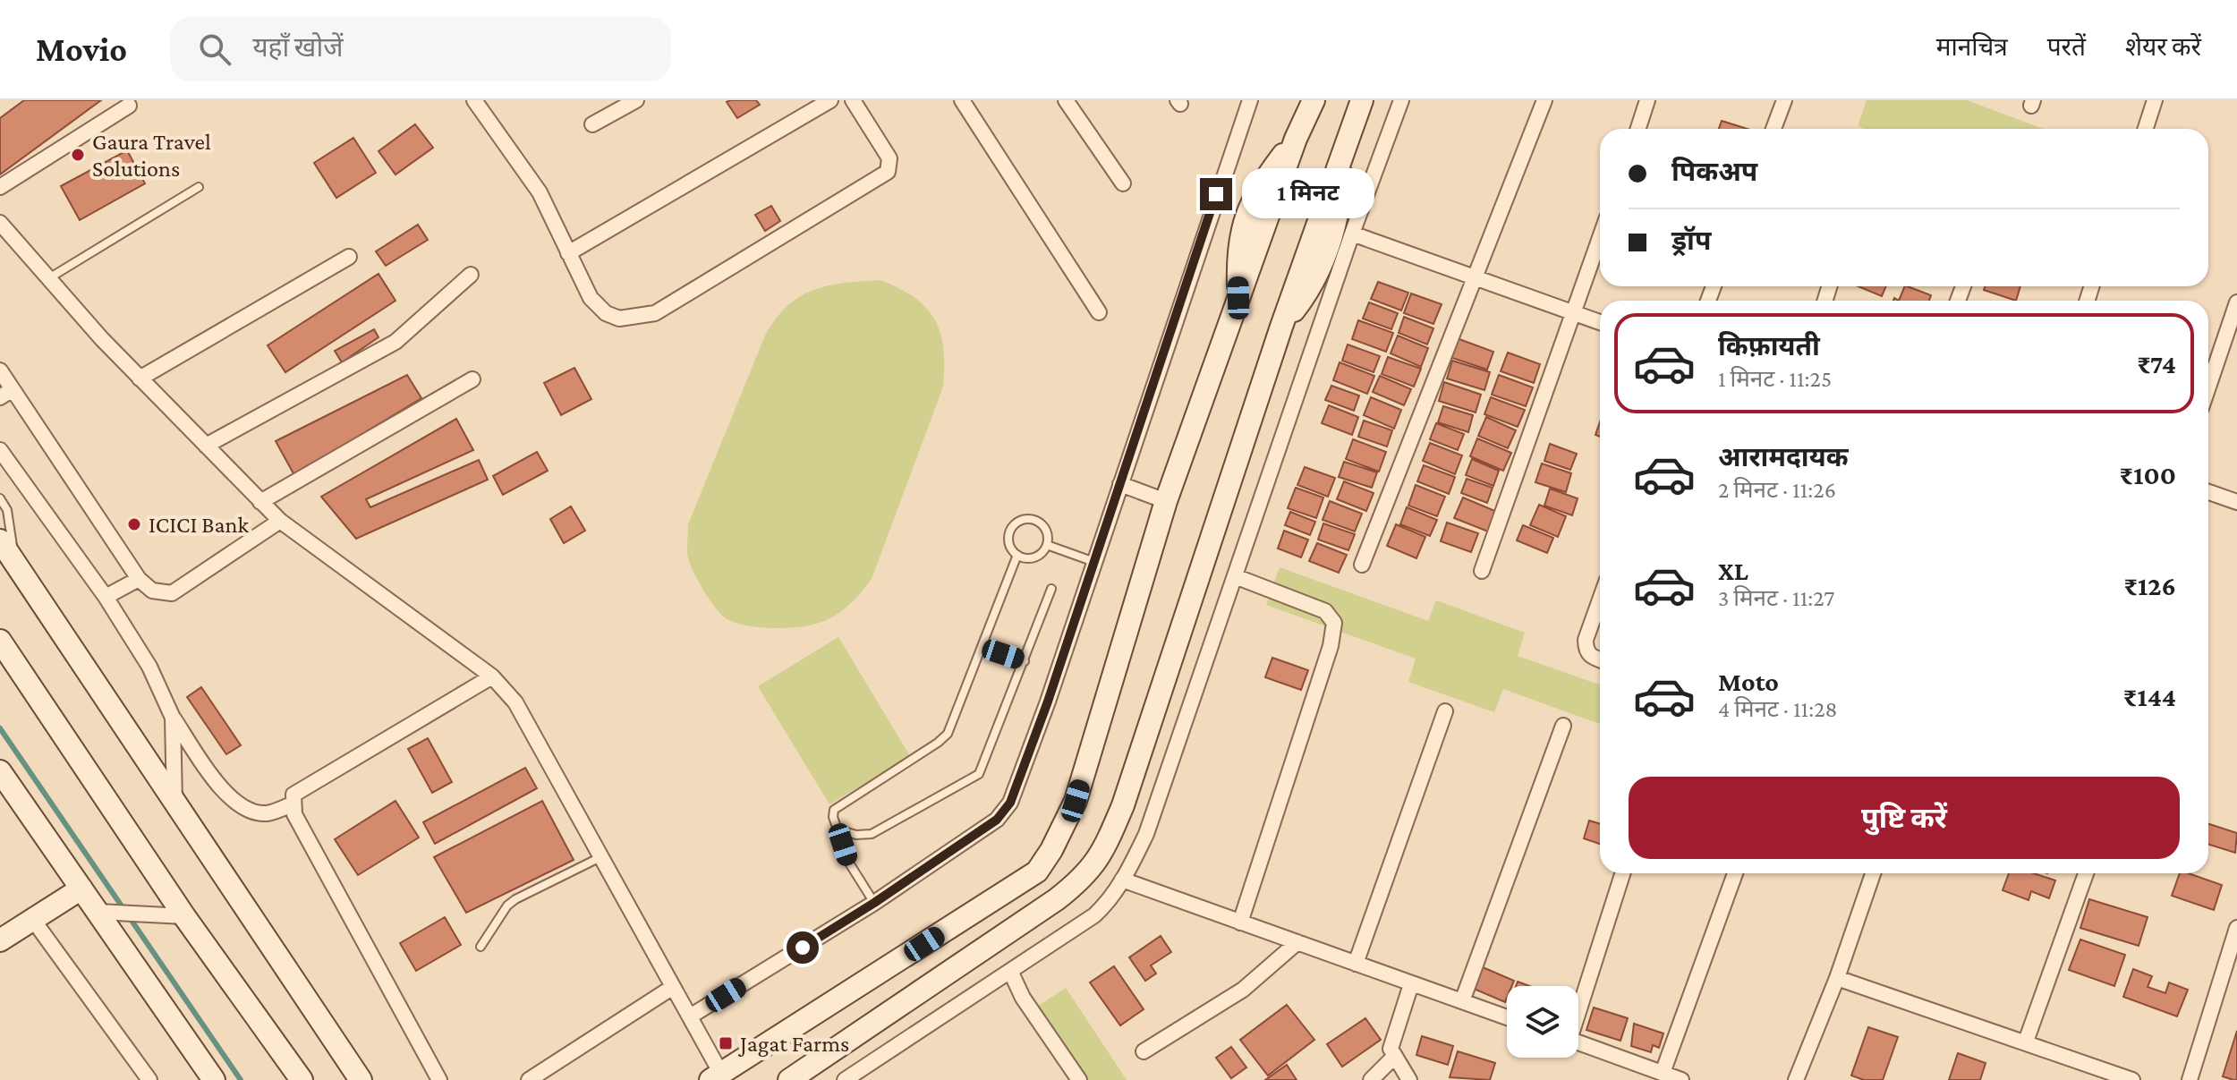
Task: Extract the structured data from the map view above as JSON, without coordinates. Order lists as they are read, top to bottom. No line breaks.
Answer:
{"places":{"other":["Gaura Travel Solutions","ICICI Bank"],"transit":["Jagat Farms"]},"page":{"header":"Movio","search":"यहाँ खोजें","nav":["मानचित्र","परतें","शेयर करें"],"banner":["पिकअप","ड्रॉप"],"bubble":"1 मिनट","list":[{"name":"किफ़ायती","note":"1 मिनट · 11:25","value":"₹74"},{"name":"आरामदायक","note":"2 मिनट · 11:26","value":"₹100"},{"name":"XL","note":"3 मिनट · 11:27","value":"₹126"},{"name":"Moto","note":"4 मिनट · 11:28","value":"₹144"}],"buttons":"पुष्टि करें"}}
